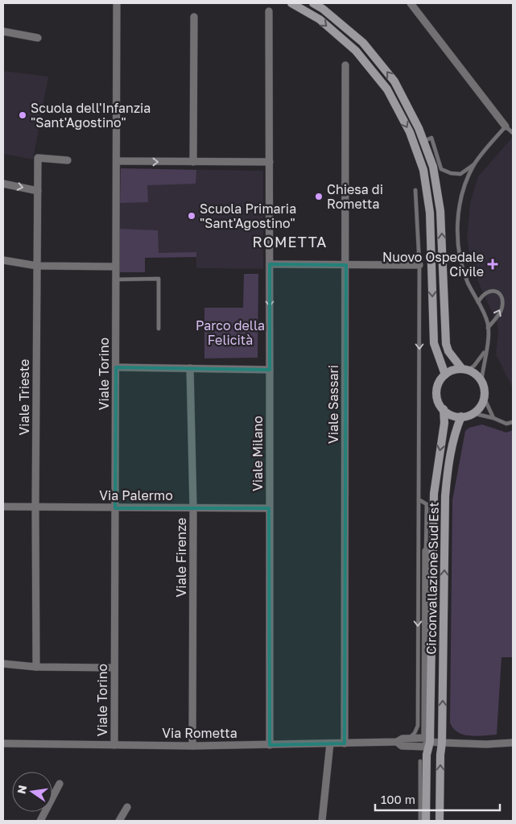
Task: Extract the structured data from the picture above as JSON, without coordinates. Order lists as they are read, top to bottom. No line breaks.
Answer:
{"streets":{"main road":["Circonvallazione Sud Est"],"street":["Viale Torino","Viale Trieste","Viale Sassari","Viale Milano","Via Palermo","Viale Firenze","Via Rometta"]},"crossings":[["Viale Torino","Via Palermo"],["Viale Torino","Via Rometta"],["Viale Trieste","Via Palermo"],["Viale Sassari","Via Rometta"],["Viale Milano","Via Palermo"],["Viale Milano","Via Rometta"],["Via Palermo","Viale Firenze"],["Viale Firenze","Via Rometta"],["Circonvallazione Sud Est","Via Rometta"]],"districts":["ROMETTA"],"parks":["Parco della Felicità"],"places":{"other":["Scuola dell'Infanzia \"Sant'Agostino\"","Chiesa di Rometta","Scuola Primaria \"Sant'Agostino\""],"health":["Nuovo Ospedale Civile"]},"scale_bar":"100 m","north":"left"}
